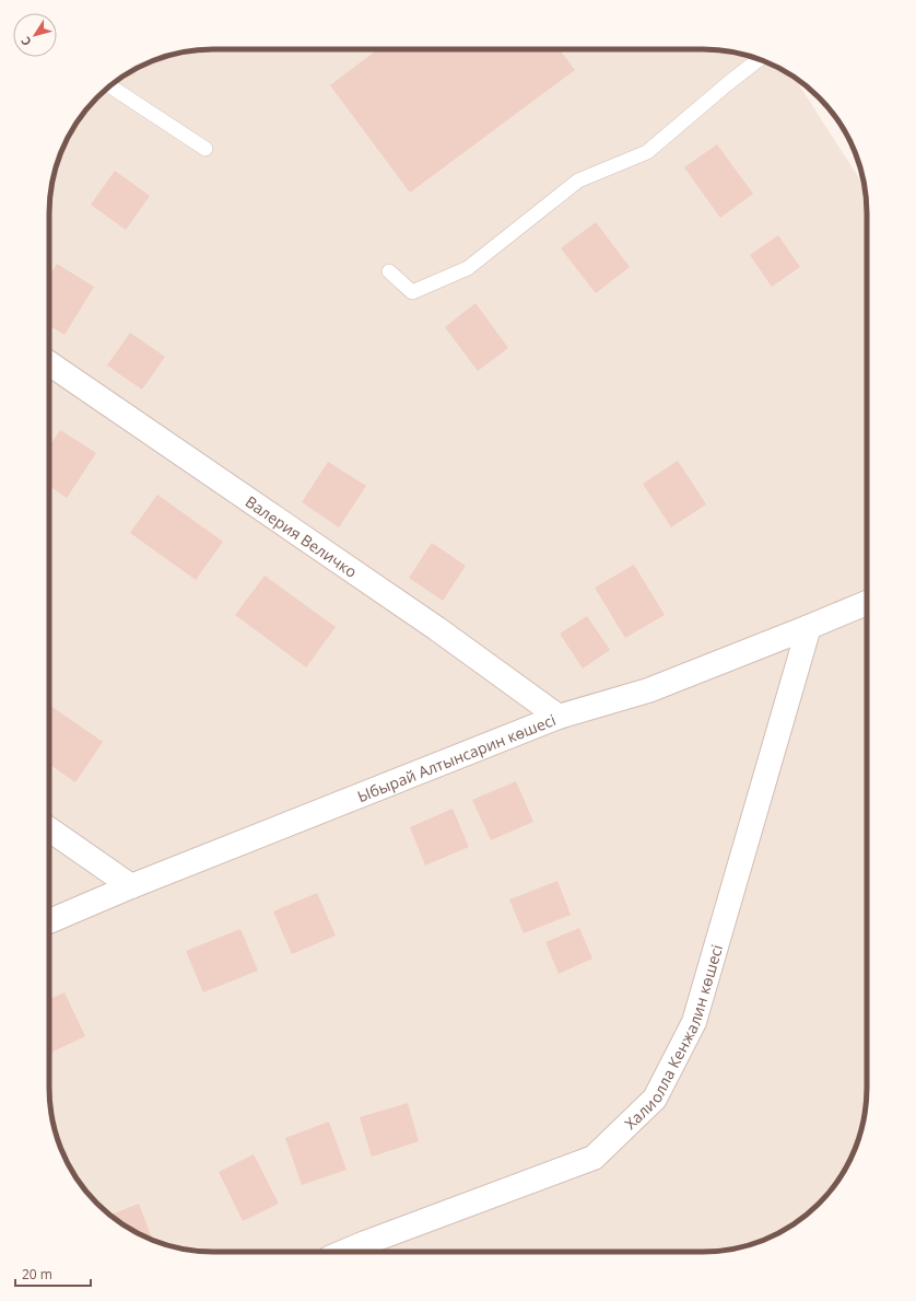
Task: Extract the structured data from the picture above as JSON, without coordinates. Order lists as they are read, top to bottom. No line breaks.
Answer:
{"streets":{"street":["Валерия Величко","Ыбырай Алтынсарин көшесі","Халиолла Кенжалин көшесі"]},"crossings":[["Валерия Величко","Ыбырай Алтынсарин көшесі"],["Ыбырай Алтынсарин көшесі","Халиолла Кенжалин көшесі"]],"scale_bar":"20 m","north":"bottom left"}
